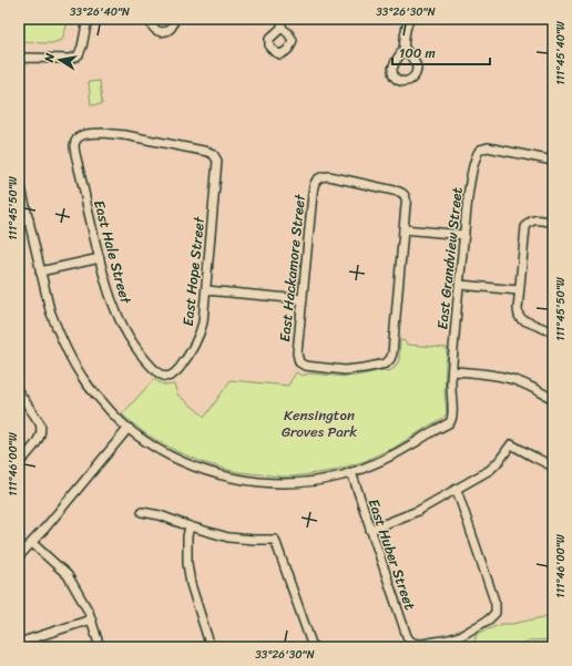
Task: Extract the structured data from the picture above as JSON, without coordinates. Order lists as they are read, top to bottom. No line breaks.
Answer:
{"streets":{"street":["East Hale Street","East Grandview Street","East Hackamore Street","East Hope Street","East Huber Street"]},"crossings":[["East Hale Street","East Hope Street"],["East Grandview Street","East Huber Street"]],"parks":["Kensington Groves Park"],"scale_bar":"100 m","north":"left","coordinates":["33°26'40\"N","33°26'30\"N","111°45'40\"W","111°45'50\"W","111°46'00\"W"]}
